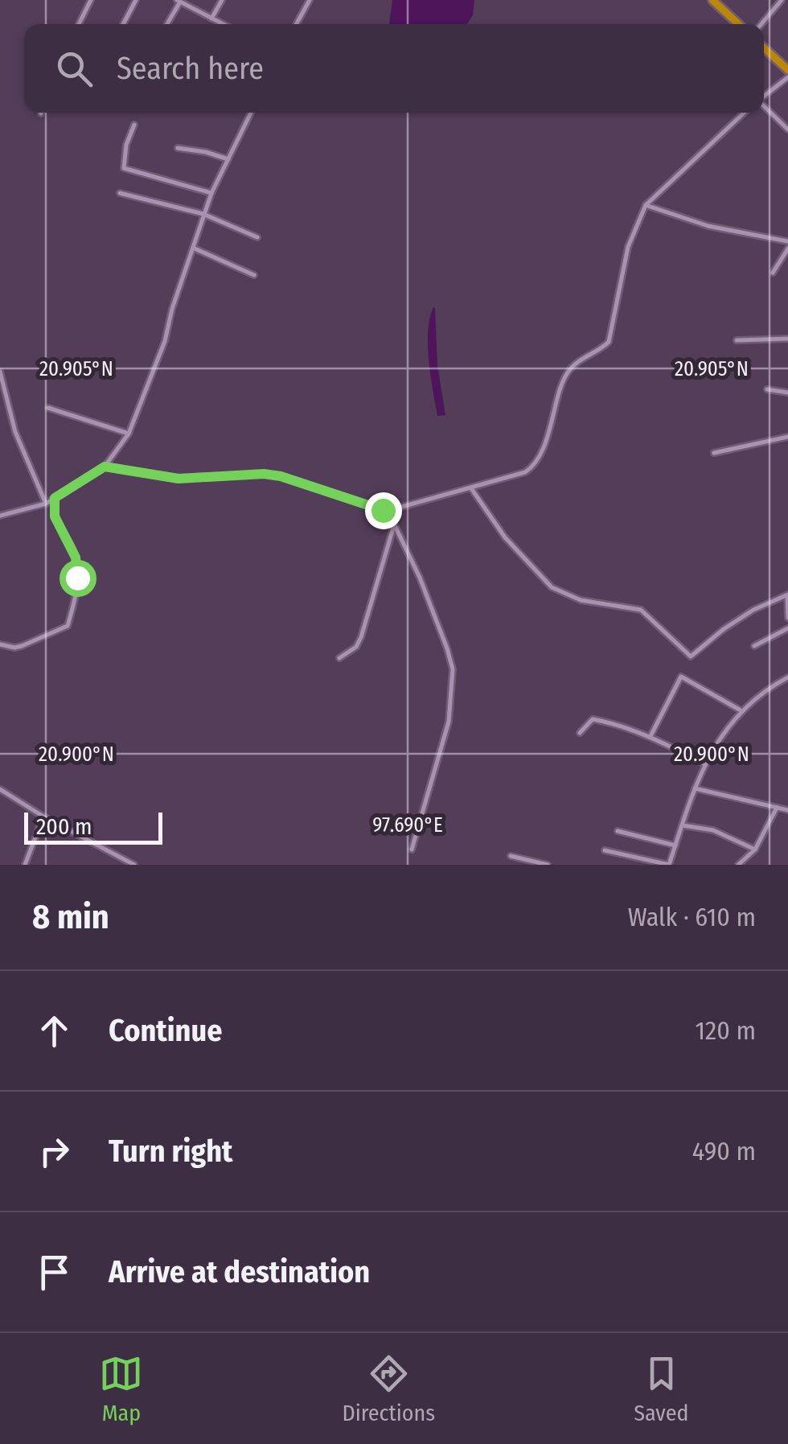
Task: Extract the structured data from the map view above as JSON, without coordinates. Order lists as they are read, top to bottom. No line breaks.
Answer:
{"scale_bar":"200 m","page":{"search":"Search here","scale":"200 m","heading":["8 min","Walk · 610 m"],"list":[["Continue","120 m"],["Turn right","490 m"],"Arrive at destination"],"nav":["Map","Directions","Saved"]},"coordinates":["20.905°N","20.900°N","97.690°E"]}
